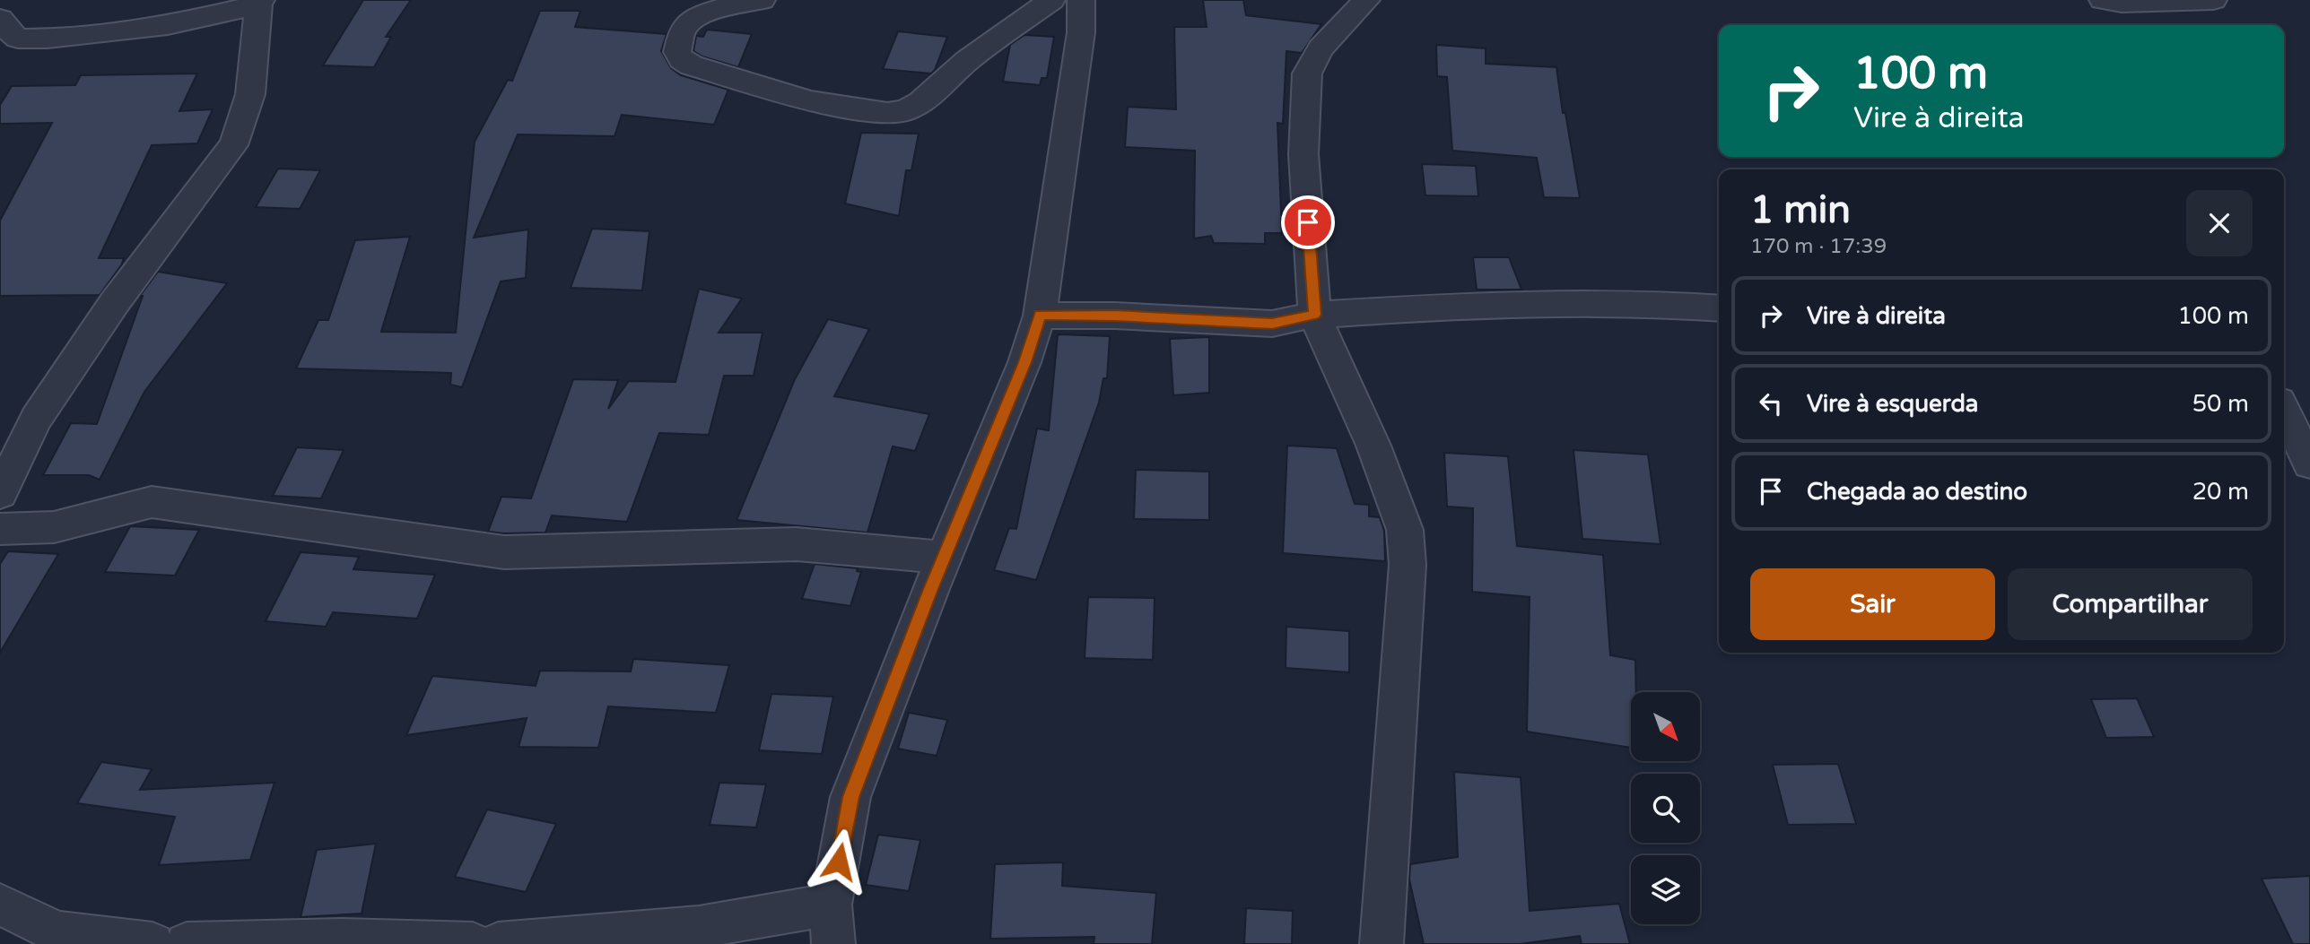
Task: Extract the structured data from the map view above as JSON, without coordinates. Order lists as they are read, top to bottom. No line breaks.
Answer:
{"north":"bottom right","page":{"turn":["100 m","Vire à direita"],"heading":["1 min","170 m · 17:39"],"list":[{"name":"Vire à direita","value":"100 m"},{"name":"Vire à esquerda","value":"50 m"},{"name":"Chegada ao destino","value":"20 m"}],"buttons":["Sair","Compartilhar"]}}
